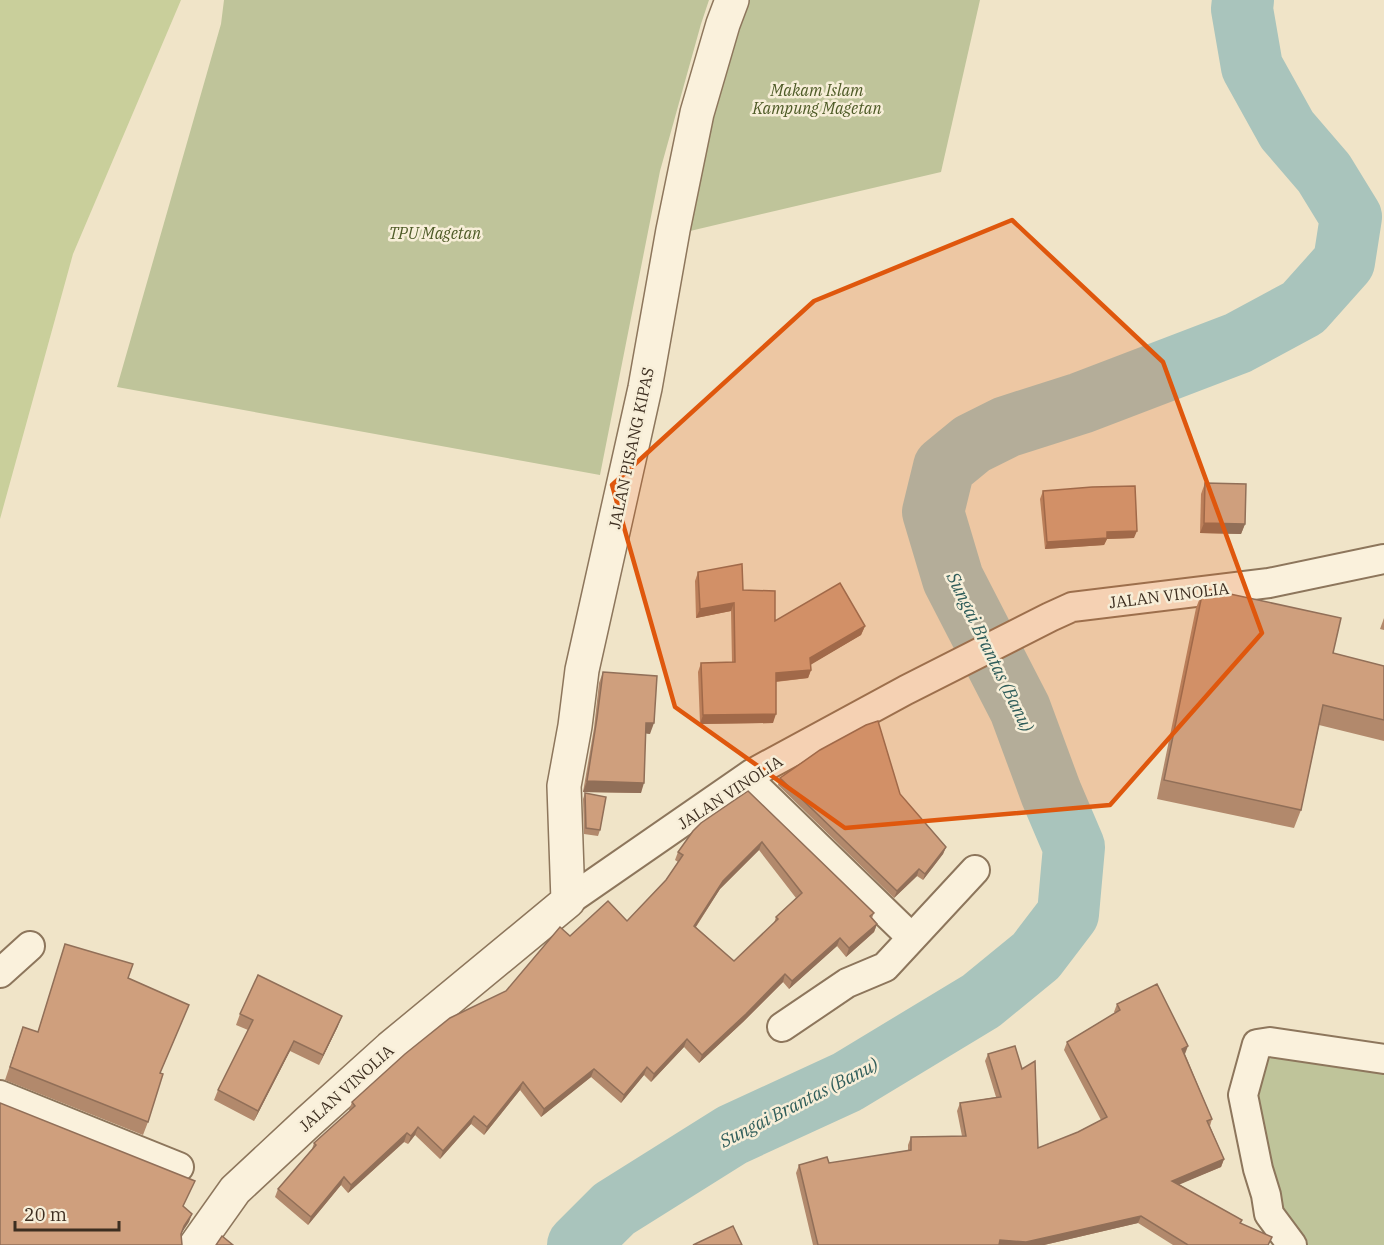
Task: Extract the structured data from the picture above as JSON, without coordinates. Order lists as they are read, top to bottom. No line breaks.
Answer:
{"streets":{"street":["JALAN PISANG KIPAS","JALAN VINOLIA"]},"crossings":[["JALAN PISANG KIPAS","JALAN VINOLIA"]],"water":["Sungai Brantas (Banu)"],"parks":["Makam Islam Kampung Magetan","TPU Magetan"],"scale_bar":"20 m"}
